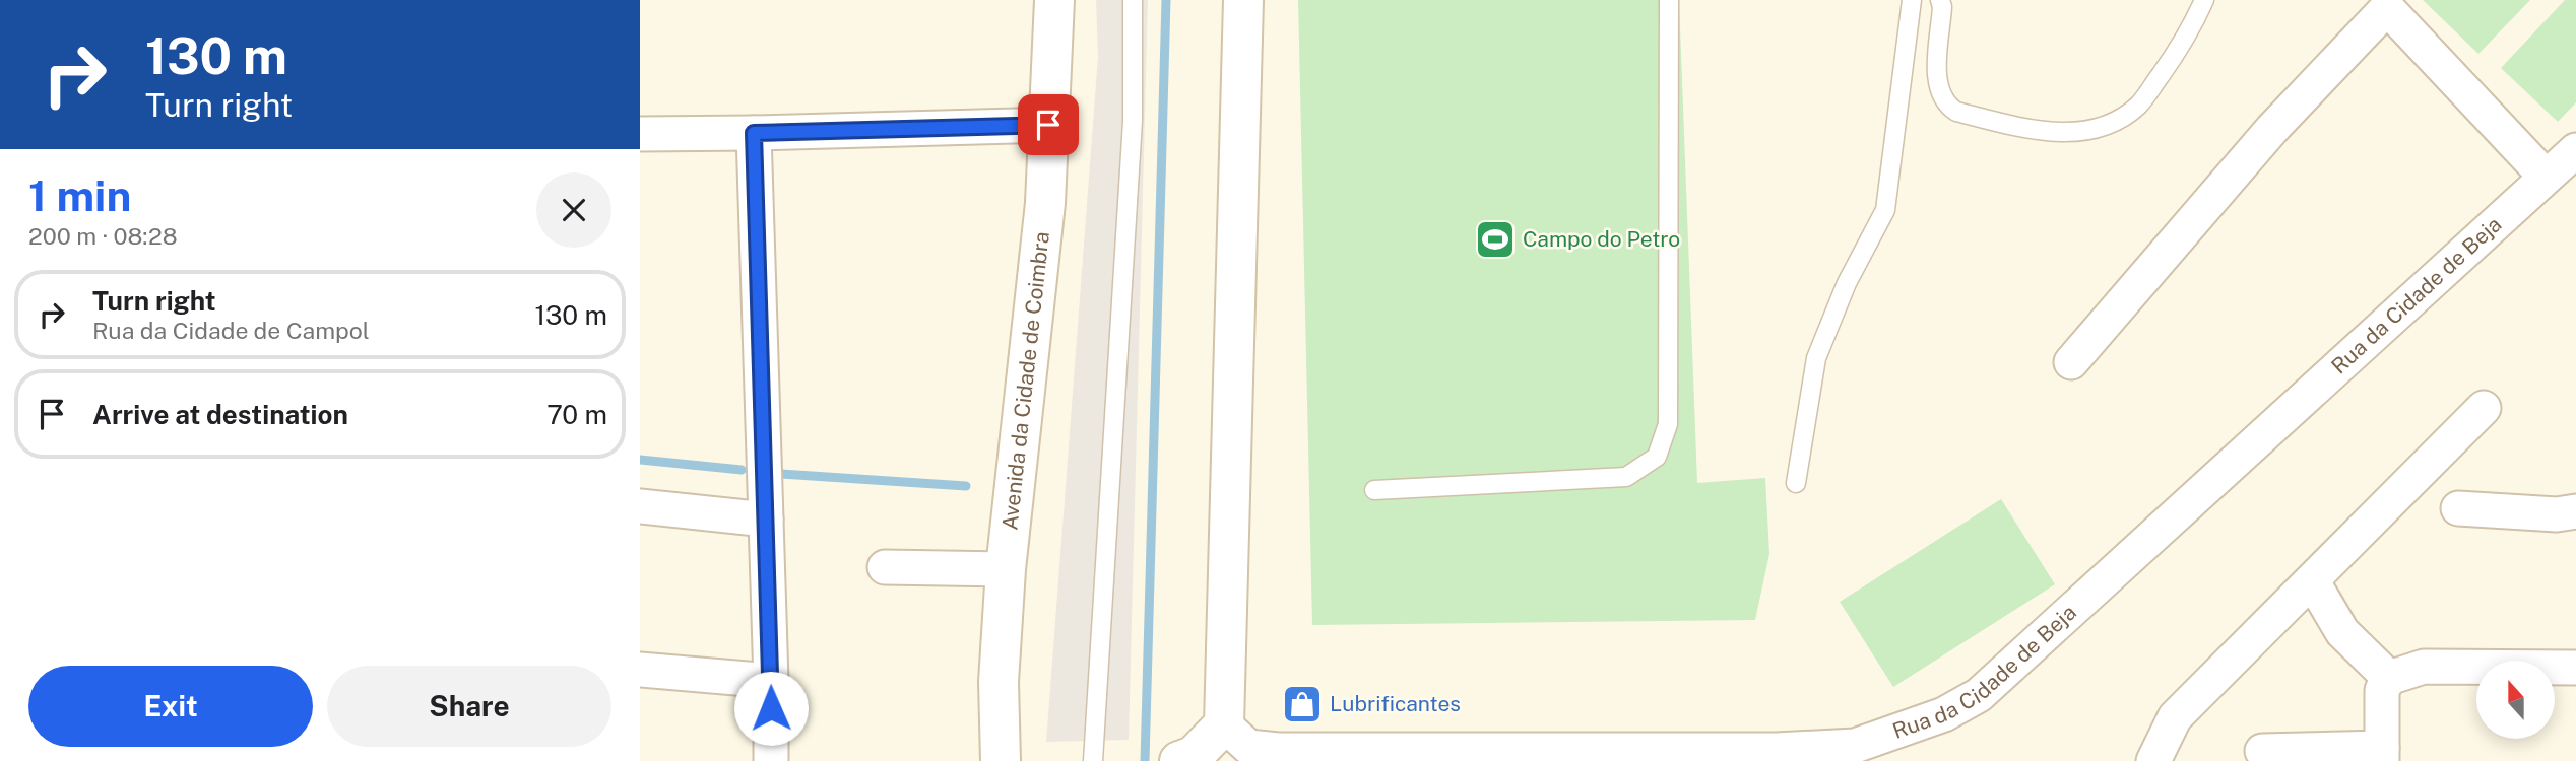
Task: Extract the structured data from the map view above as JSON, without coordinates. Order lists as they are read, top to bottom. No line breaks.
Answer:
{"streets":{"main road":["Avenida da Cidade de Coimbra"],"street":["Rua da Cidade de Beja"]},"places":{"sports":["Campo do Petro"],"shop":["Lubrificantes"]},"north":"top","page":{"turn":["130 m","Turn right"],"heading":["1 min","200 m · 08:28"],"list":[{"name":"Turn right","note":"Rua da Cidade de Campol","value":"130 m"},{"name":"Arrive at destination","value":"70 m"}],"buttons":["Exit","Share"]}}
